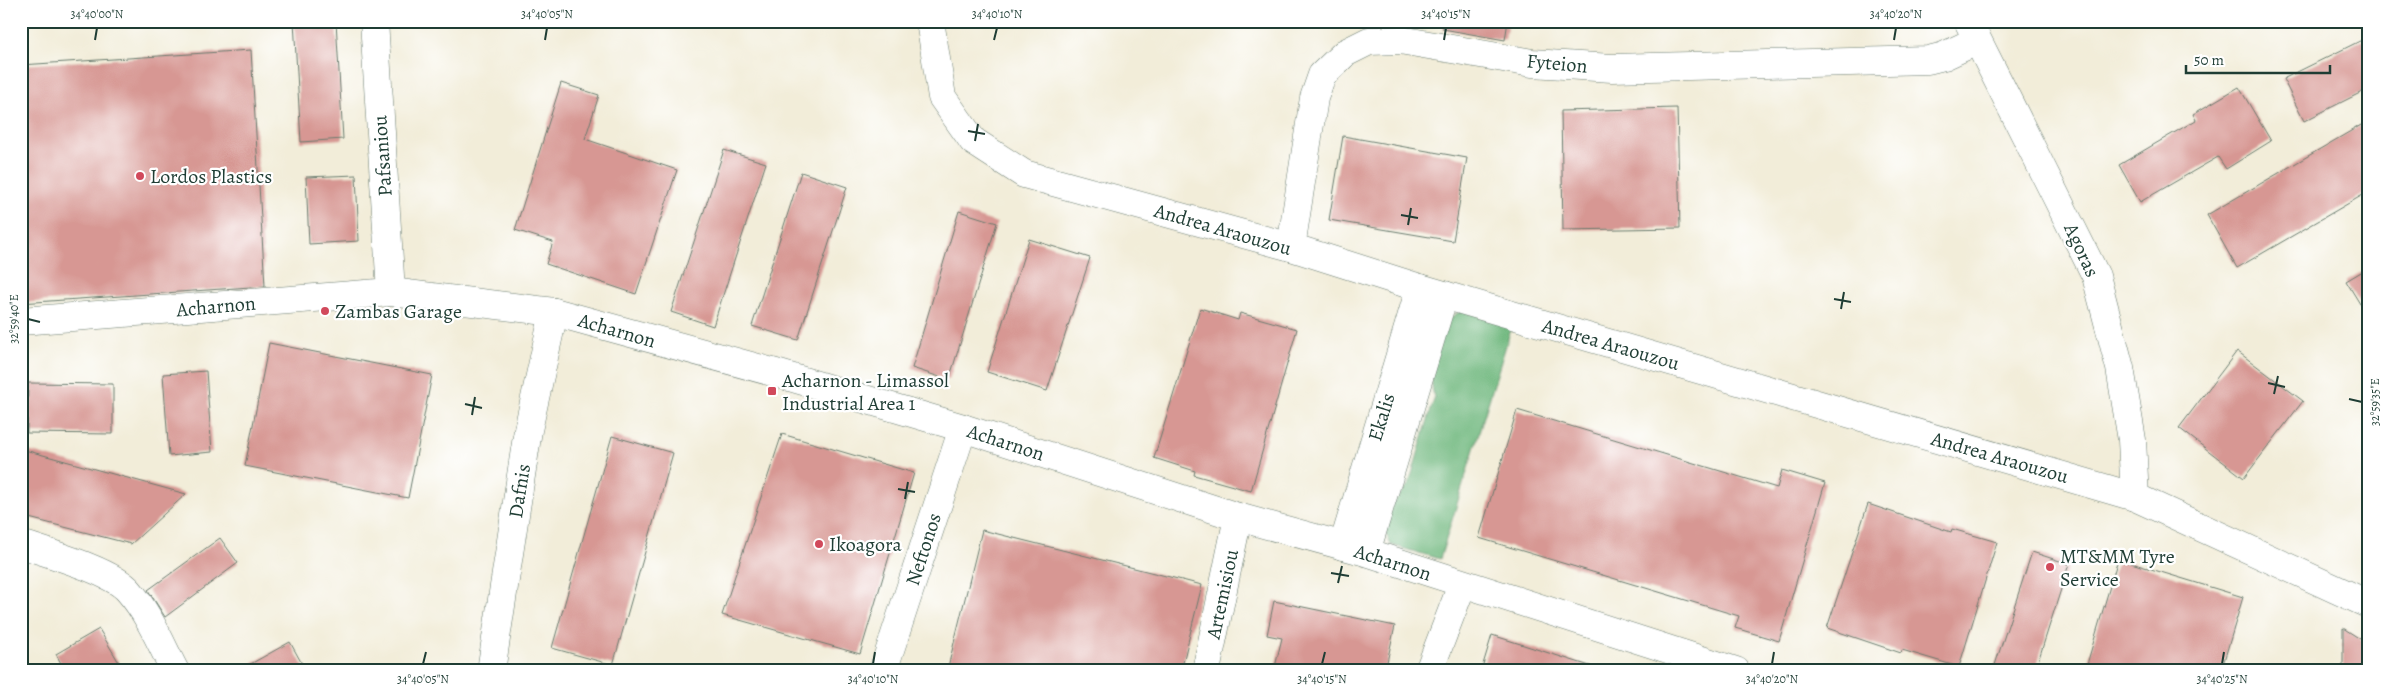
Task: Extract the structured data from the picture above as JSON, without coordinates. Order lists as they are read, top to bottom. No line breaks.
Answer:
{"streets":{"street":["Fyteion","Pafsaniou","Andrea Araouzou","Agoras","Acharnon","Ekalis","Dafnis","Neftonos","Artemisiou"]},"crossings":[["Fyteion","Andrea Araouzou"],["Fyteion","Agoras"],["Pafsaniou","Acharnon"],["Andrea Araouzou","Agoras"],["Andrea Araouzou","Ekalis"],["Acharnon","Ekalis"],["Acharnon","Dafnis"],["Acharnon","Neftonos"],["Acharnon","Artemisiou"]],"places":{"other":["Lordos Plastics","Zambas Garage","Ikoagora","MT&MM Tyre Service"],"transit":["Acharnon - Limassol Industrial Area 1"]},"scale_bar":"50 m","coordinates":["34°40'00\"N","34°40'05\"N","34°40'10\"N","34°40'15\"N","34°40'20\"N","32°59'40\"E","32°59'35\"E","34°40'25\"N"]}
